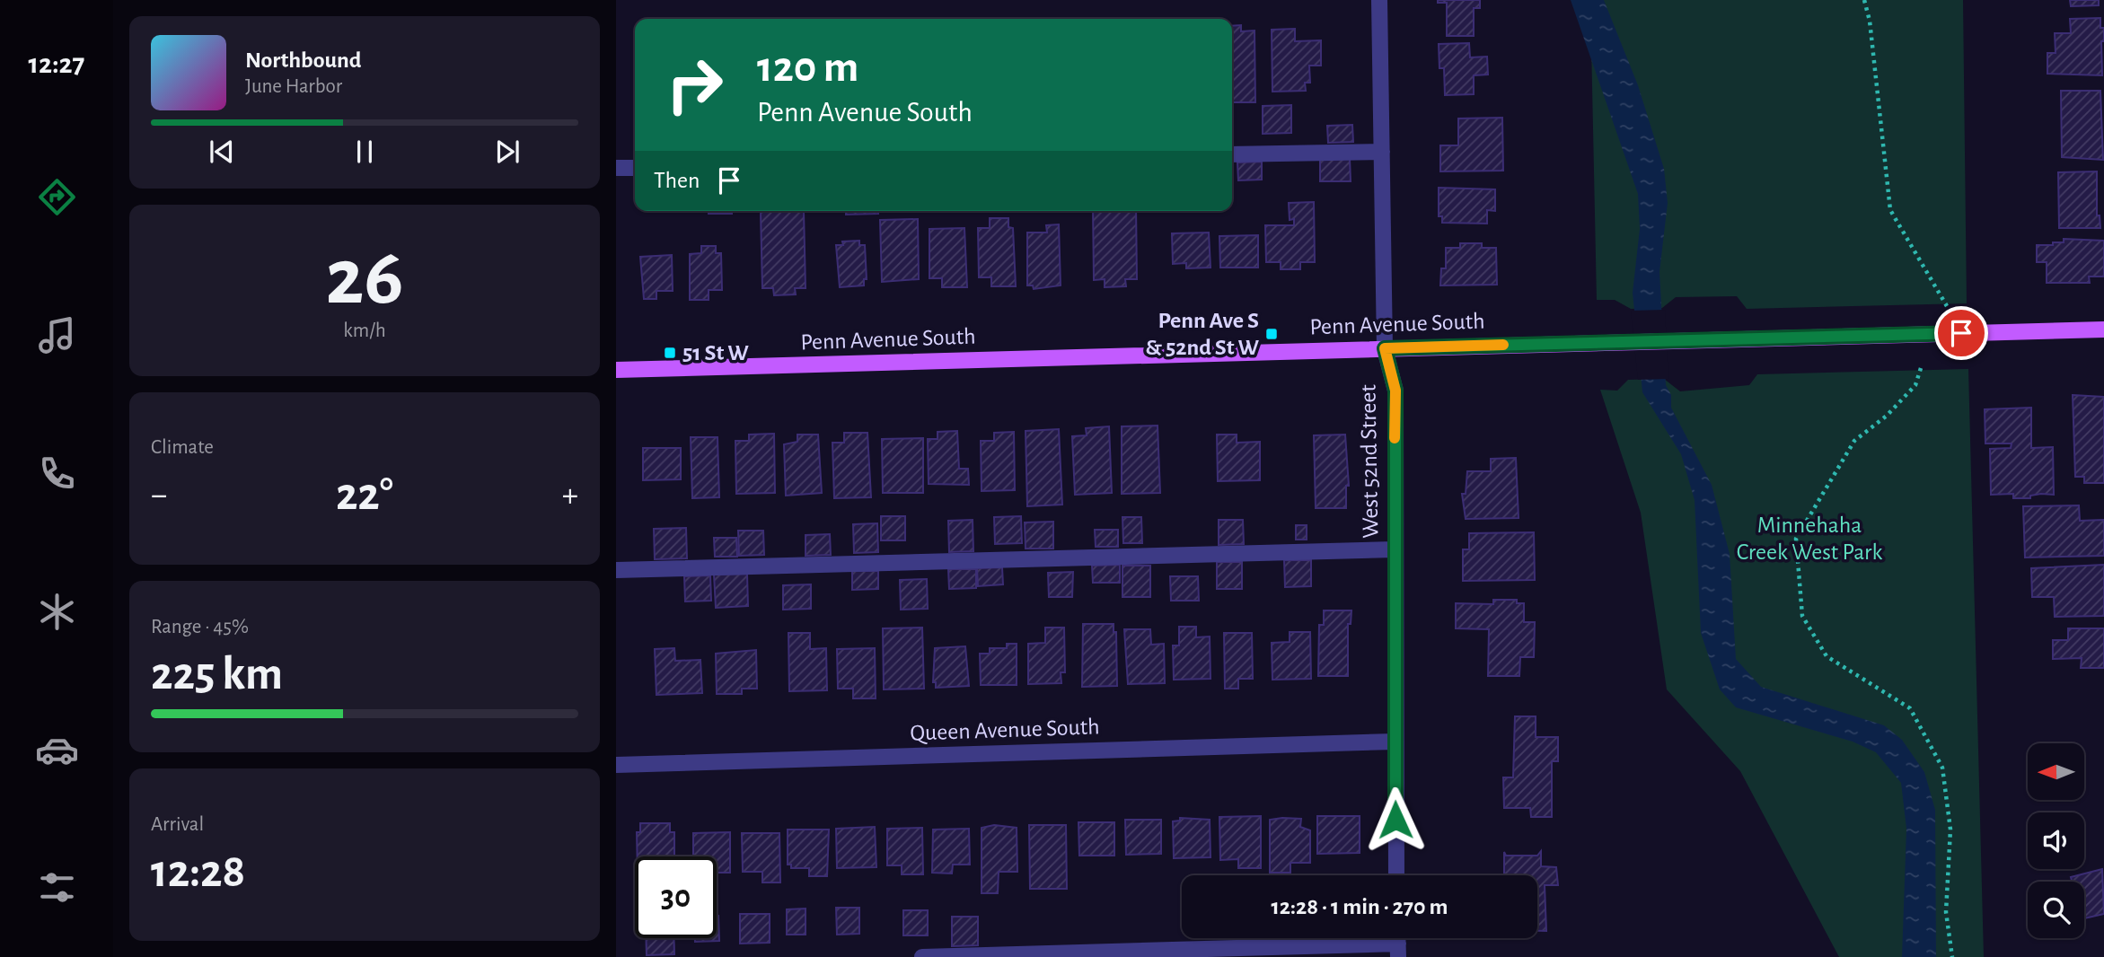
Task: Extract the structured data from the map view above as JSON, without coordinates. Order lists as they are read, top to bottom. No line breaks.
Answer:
{"streets":{"main road":["Penn Avenue South"],"street":["West 52nd Street","Queen Avenue South"]},"crossings":[["Penn Avenue South","West 52nd Street"],["West 52nd Street","Queen Avenue South"]],"parks":["Minnehaha Creek West Park"],"places":{"transit":["Penn Ave S & 52nd St W","51 St W"]},"north":"left","page":{"tabs":"12:27","turn":["120 m","Penn Avenue South"],"song":["Northbound","June Harbor"],"then":"Then","tile":[["26","km/h"],"Climate",["Range · 45%","225 km"],["Arrival","12:28"]],"heat":["−","22°","+"],"limit":"30","trip":"12:28 · 1 min · 270 m"}}
